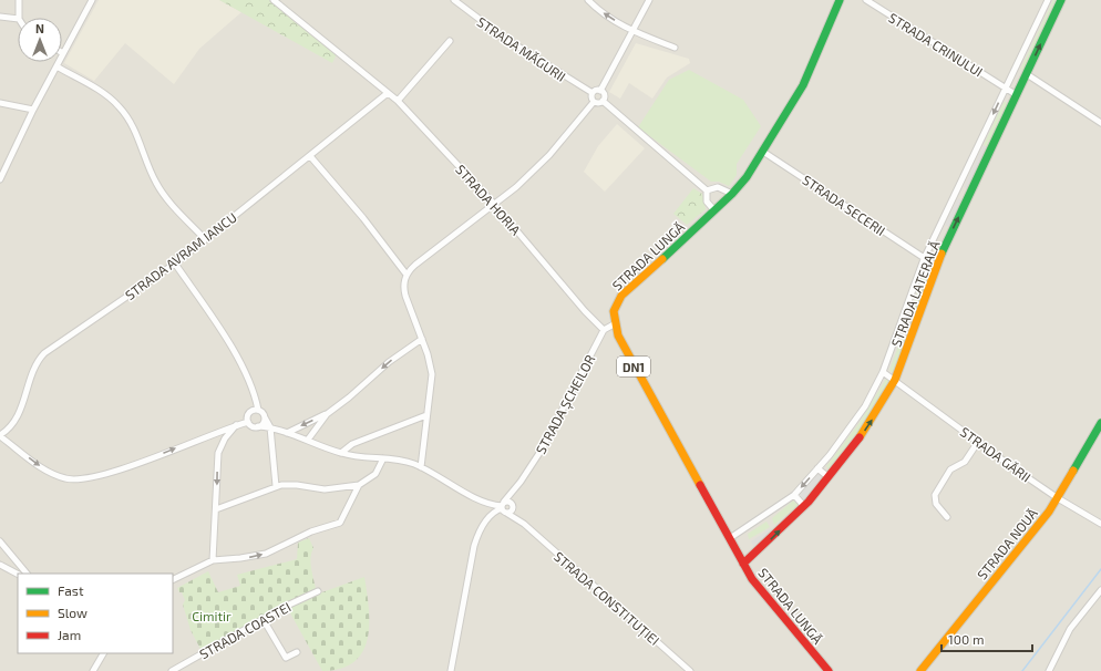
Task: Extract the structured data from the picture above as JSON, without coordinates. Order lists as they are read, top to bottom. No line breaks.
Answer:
{"streets":{"main road":["STRADA LUNGĂ","STRADA LATERALĂ","DN1","STRADA NOUĂ"],"street":["STRADA CRINULUI","STRADA MĂGURII","STRADA HORIA","STRADA SECERII","STRADA AVRAM IANCU","STRADA ȘCHEILOR","STRADA GĂRII","STRADA CONSTITUȚIEI","STRADA COASTEI"]},"crossings":[["STRADA CRINULUI","STRADA LATERALĂ"],["STRADA HORIA","STRADA AVRAM IANCU"],["STRADA HORIA","STRADA ȘCHEILOR"],["STRADA SECERII","STRADA LUNGĂ"],["STRADA SECERII","STRADA LATERALĂ"],["STRADA LUNGĂ","STRADA LATERALĂ"],["STRADA LATERALĂ","STRADA GĂRII"],["STRADA ȘCHEILOR","STRADA CONSTITUȚIEI"],["STRADA GĂRII","STRADA NOUĂ"]],"parks":["Cimitir"],"legend":["Fast","Slow","Jam"],"scale_bar":"100 m","north":"top"}
